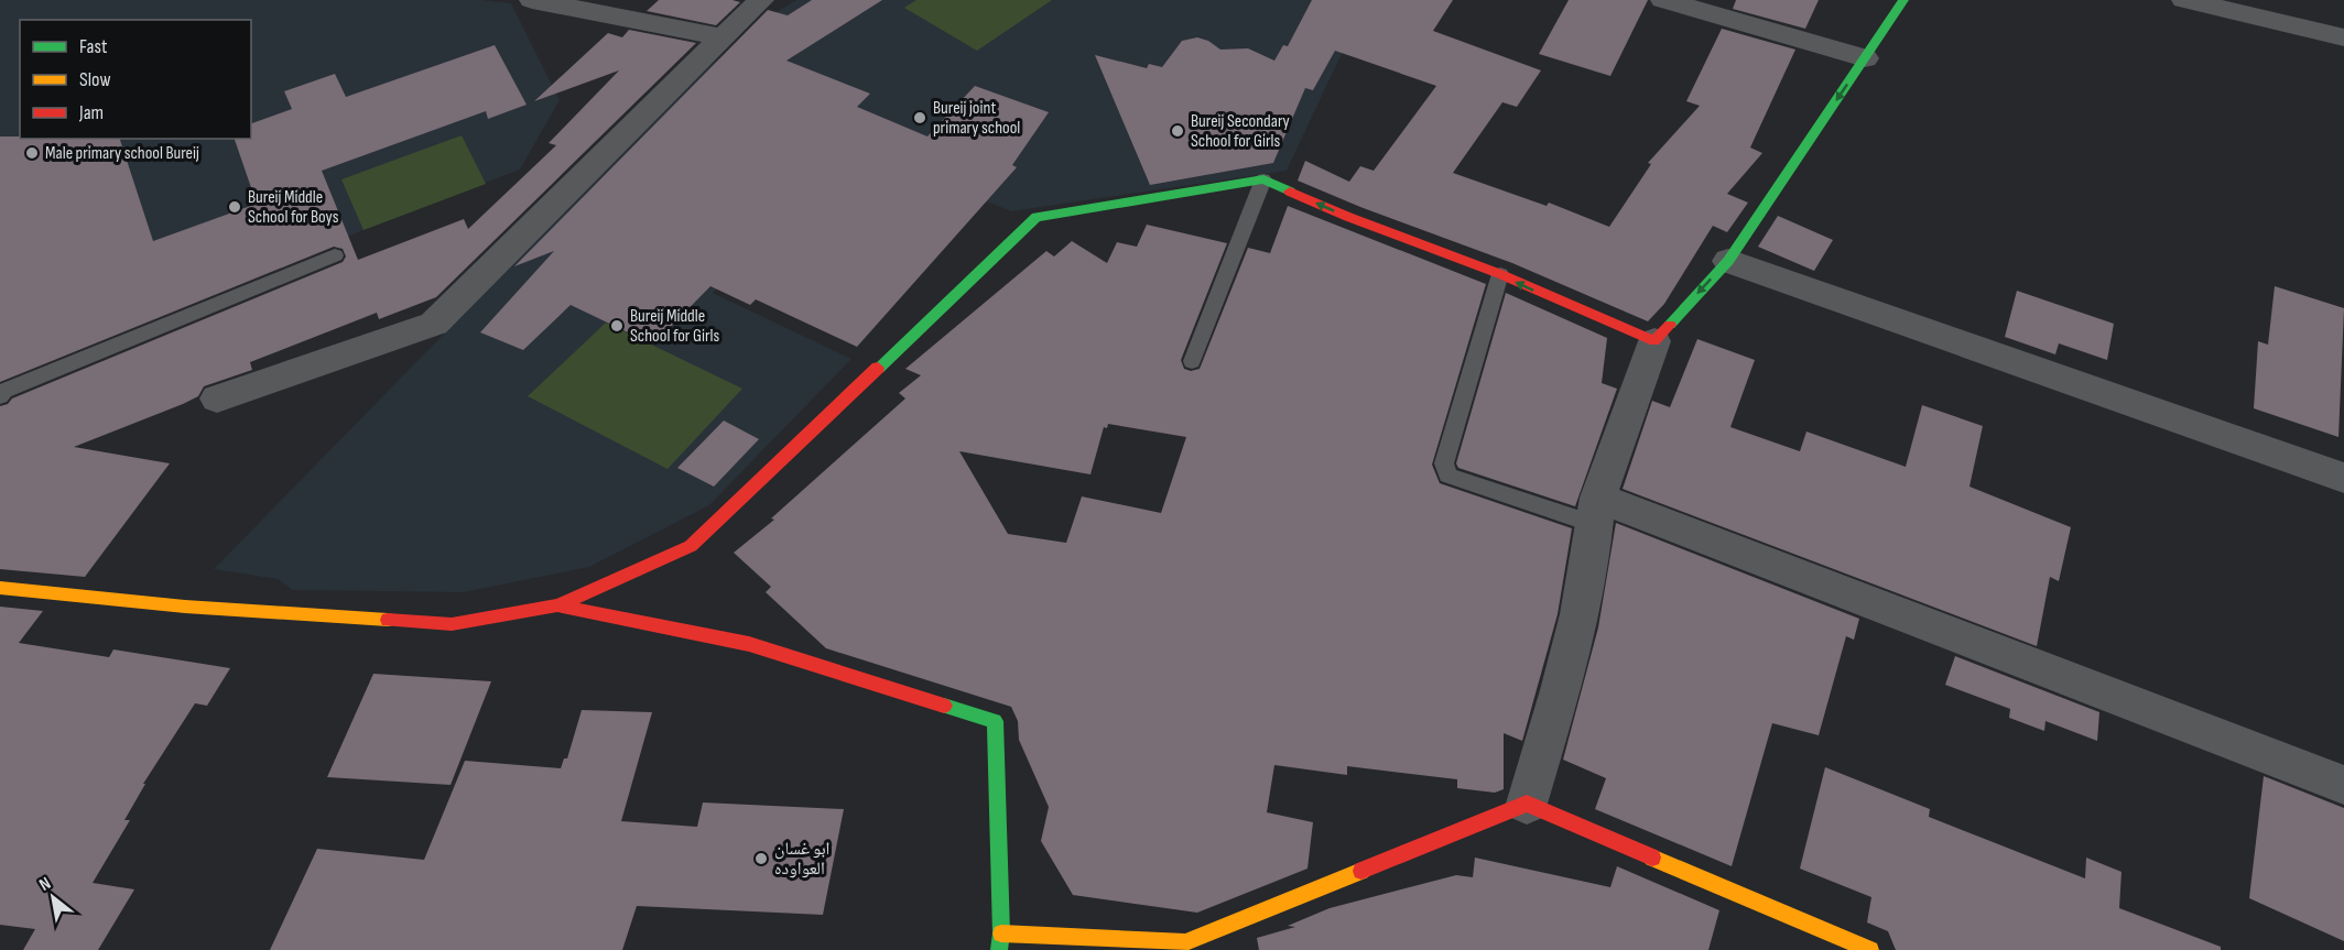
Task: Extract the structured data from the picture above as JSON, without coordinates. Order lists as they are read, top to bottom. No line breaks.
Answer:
{"places":["Bureij joint primary school","Bureij Secondary School for Girls","Male primary school Bureij","Bureij Middle School for Boys","Bureij Middle School for Girls","ابو غسان العواوده"],"legend":["Fast","Slow","Jam"],"north":"top left"}
